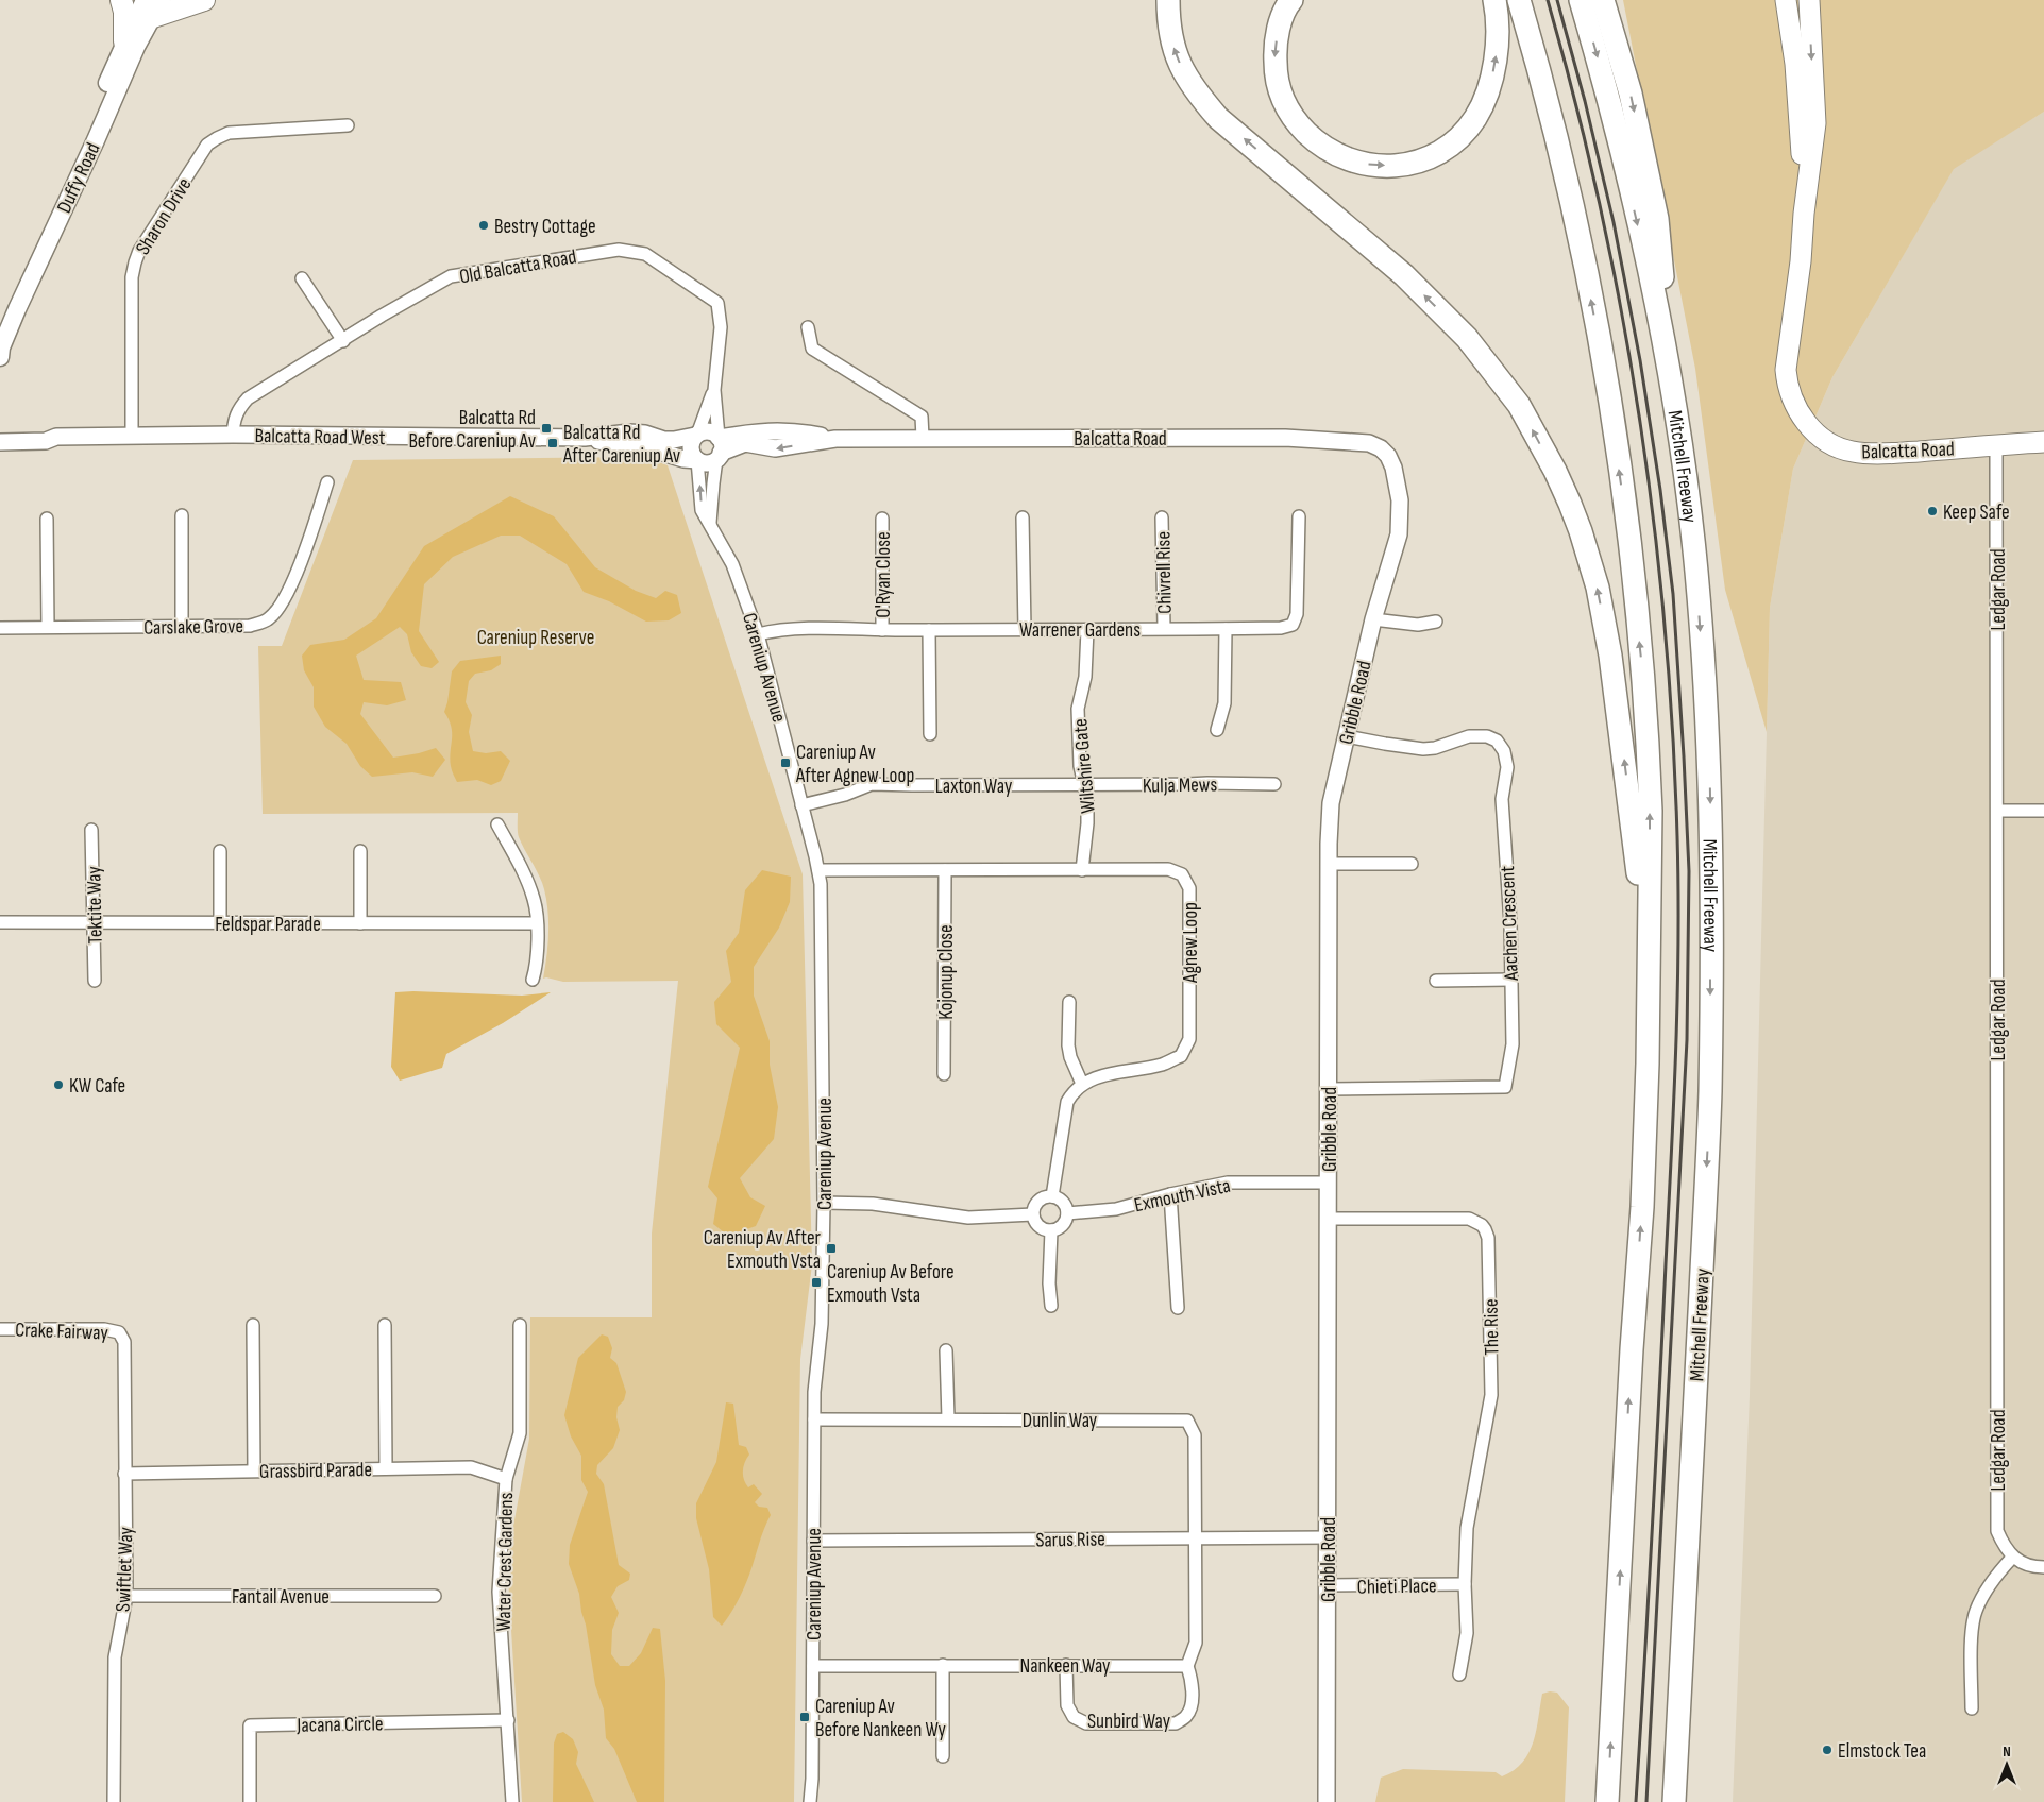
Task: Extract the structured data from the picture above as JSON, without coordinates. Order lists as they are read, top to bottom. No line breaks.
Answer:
{"streets":{"highway":["Mitchell Freeway"],"main road":["Duffy Road","Balcatta Road"],"street":["Sharon Drive","Old Balcatta Road","Balcatta Road West","Chivrell Rise","O'Ryan Close","Ledgar Road","Carslake Grove","Warrener Gardens","Careniup Avenue","Gribble Road","Wiltshire Gate","Kulja Mews","Laxton Way","Tektite Way","Feldspar Parade","Aachen Crescent","Agnew Loop","Kojonup Close","Exmouth Vista","The Rise","Crake Fairway","Dunlin Way","Grassbird Parade","Sarus Rise","Water Crest Gardens","Swiftlet Way","Chieti Place","Fantail Avenue","Nankeen Way","Sunbird Way","Jacana Circle"]},"crossings":[["Sharon Drive","Balcatta Road West"],["Old Balcatta Road","Balcatta Road West"],["Balcatta Road West","Balcatta Road"],["Balcatta Road West","Careniup Avenue"],["Balcatta Road","Ledgar Road"],["Balcatta Road","Careniup Avenue"],["Balcatta Road","Gribble Road"],["Chivrell Rise","Warrener Gardens"],["O'Ryan Close","Warrener Gardens"],["Warrener Gardens","Careniup Avenue"],["Warrener Gardens","Wiltshire Gate"],["Careniup Avenue","Laxton Way"],["Careniup Avenue","Agnew Loop"],["Careniup Avenue","Dunlin Way"],["Careniup Avenue","Sarus Rise"],["Careniup Avenue","Nankeen Way"],["Gribble Road","Aachen Crescent"],["Gribble Road","Exmouth Vista"],["Gribble Road","The Rise"],["Gribble Road","Sarus Rise"],["Gribble Road","Chieti Place"],["Wiltshire Gate","Kulja Mews"],["Wiltshire Gate","Laxton Way"],["Wiltshire Gate","Agnew Loop"],["Kulja Mews","Laxton Way"],["Tektite Way","Feldspar Parade"],["Agnew Loop","Kojonup Close"],["The Rise","Chieti Place"],["Crake Fairway","Swiftlet Way"],["Dunlin Way","Sarus Rise"],["Grassbird Parade","Water Crest Gardens"],["Grassbird Parade","Swiftlet Way"],["Water Crest Gardens","Jacana Circle"],["Swiftlet Way","Fantail Avenue"],["Nankeen Way","Sunbird Way"]],"parks":["Careniup Reserve"],"places":{"other":["Bestry Cottage","Keep Safe","KW Cafe","Elmstock Tea"],"transit":["Balcatta Rd Before Careniup Av","Balcatta Rd After Careniup Av","Careniup Av After Agnew Loop","Careniup Av After Exmouth Vsta","Careniup Av Before Exmouth Vsta","Careniup Av Before Nankeen Wy"]},"north":"top"}
